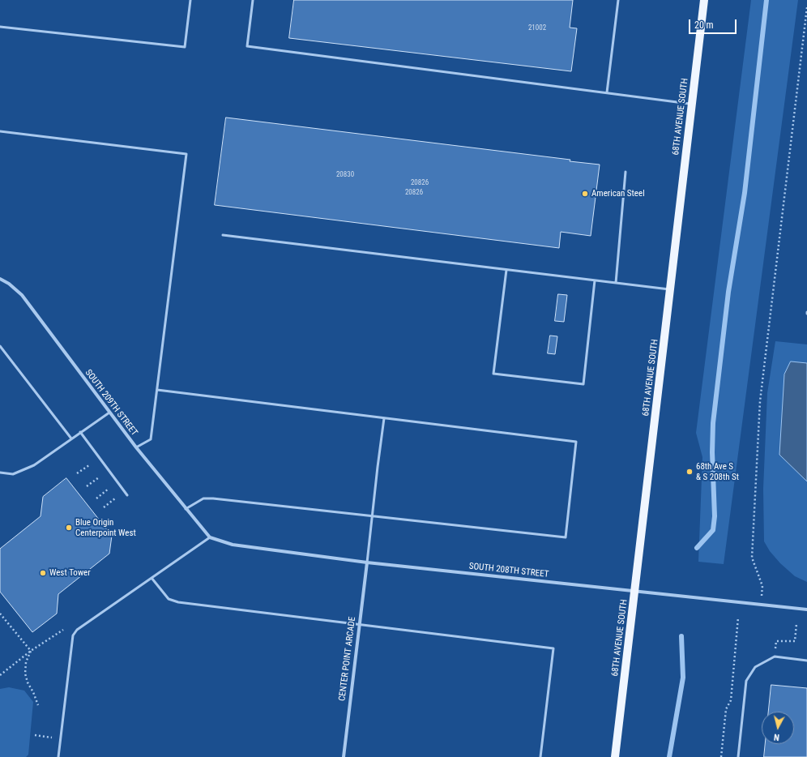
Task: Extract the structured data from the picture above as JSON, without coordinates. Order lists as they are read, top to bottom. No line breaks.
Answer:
{"streets":{"main road":["68TH AVENUE SOUTH"],"street":["SOUTH 209TH STREET","SOUTH 208TH STREET","CENTER POINT ARCADE"]},"crossings":[["68TH AVENUE SOUTH","SOUTH 208TH STREET"],["SOUTH 209TH STREET","SOUTH 208TH STREET"],["SOUTH 208TH STREET","CENTER POINT ARCADE"]],"places":["American Steel","68th Ave S & S 208th St","Blue Origin Centerpoint West","West Tower"],"house_numbers":["21002","20830","20826","20826"],"scale_bar":"20 m","north":"bottom"}
